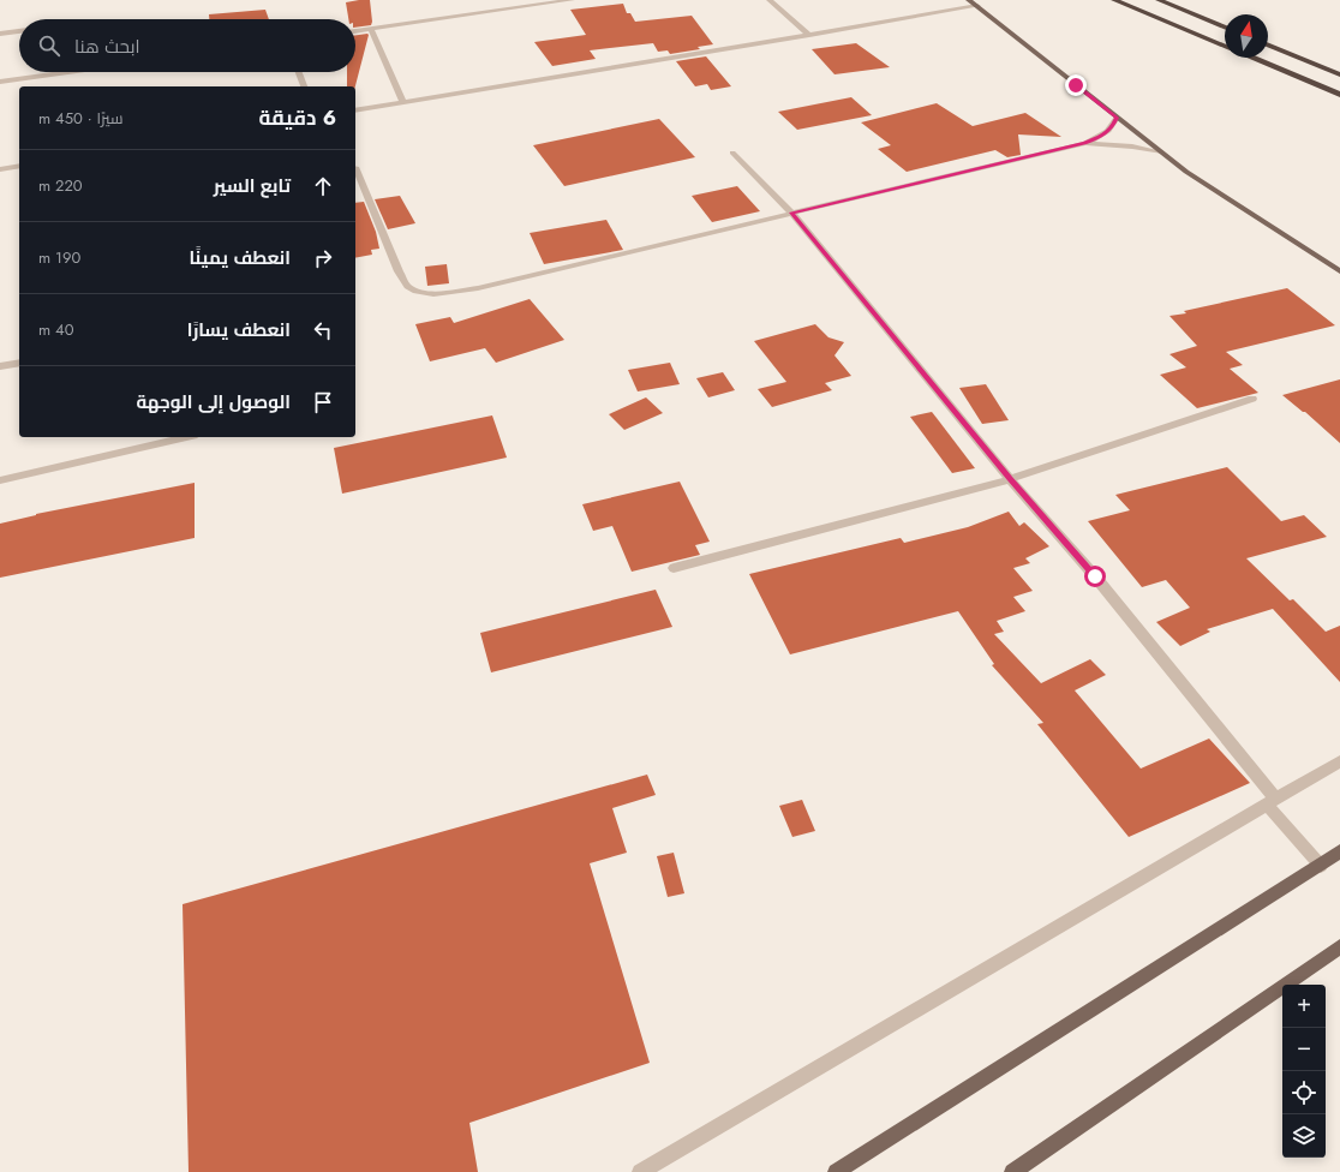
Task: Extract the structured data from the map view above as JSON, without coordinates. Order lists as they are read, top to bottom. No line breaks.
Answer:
{"north":"top","page":{"search":"ابحث هنا","heading":["6 دقيقة","سيرًا · 450 m"],"list":[["تابع السير","220 m"],["انعطف يمينًا","190 m"],["انعطف يسارًا","40 m"],"الوصول إلى الوجهة"],"map_buttons":["+","−"]}}
